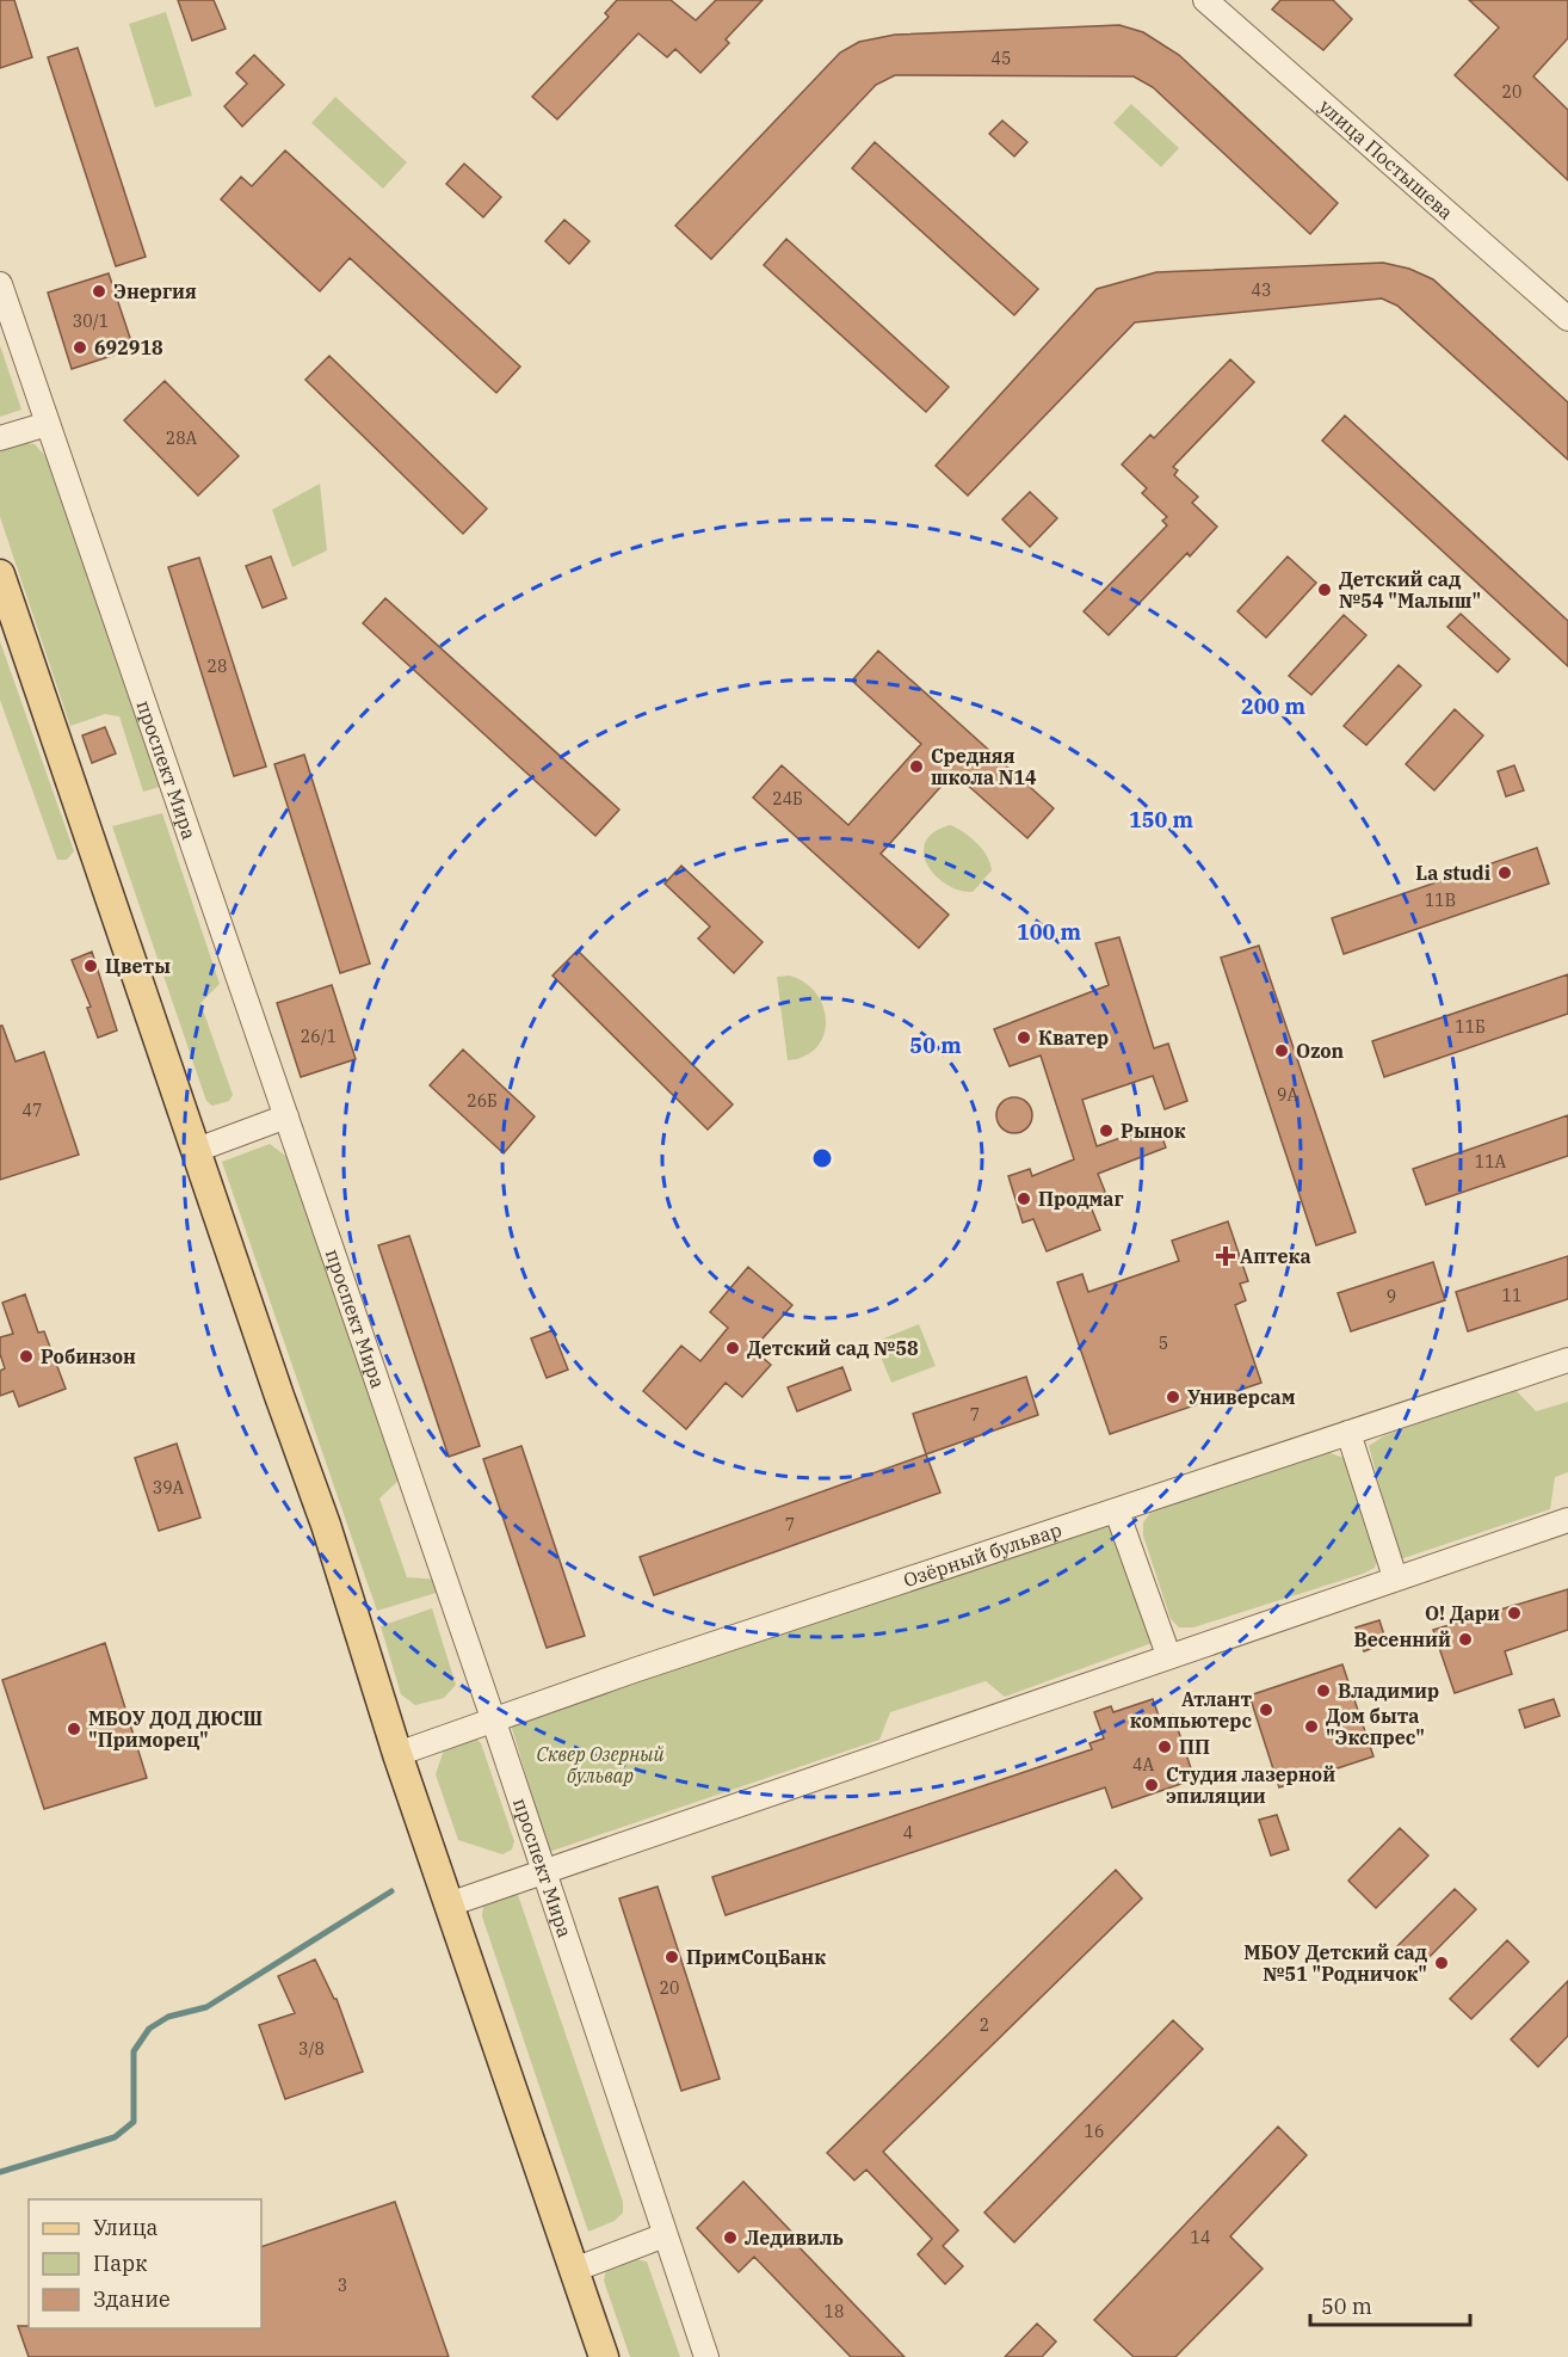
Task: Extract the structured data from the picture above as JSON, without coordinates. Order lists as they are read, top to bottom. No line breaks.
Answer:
{"streets":{"street":["улица Постышева","проспект Мира","Озёрный бульвар"]},"crossings":[["проспект Мира","Озёрный бульвар"]],"parks":["Сквер Озерный бульвар"],"places":{"other":["Энергия","692918","Детский сад №54 \"Малыш\"","Средняя школа N14","La studi","Цветы","Кватер","Ozon","Рынок","Продмаг","Детский сад №58","Робинзон","Универсам","О! Дари","Весенний","Владимир","Атлант компьютерс","Дом быта \"Экспрес\"","МБОУ ДОД ДЮСШ \"Приморец\"","ПП","Студия лазерной эпиляции","ПримСоцБанк","МБОУ Детский сад №51 \"Родничок\"","Ледивиль"],"health":["Аптека"]},"house_numbers":["45","20","43","30/1","28А","28","24Б","11В","11Б","26/1","9А","26Б","47","11А","11","9","5","7","39А","7","4А","4","20","2","3/8","16","14","3","18"],"legend":["Улица","Парк","Здание"],"scale_bar":"50 m","rings":["200 m","150 m","100 m","50 m"]}
